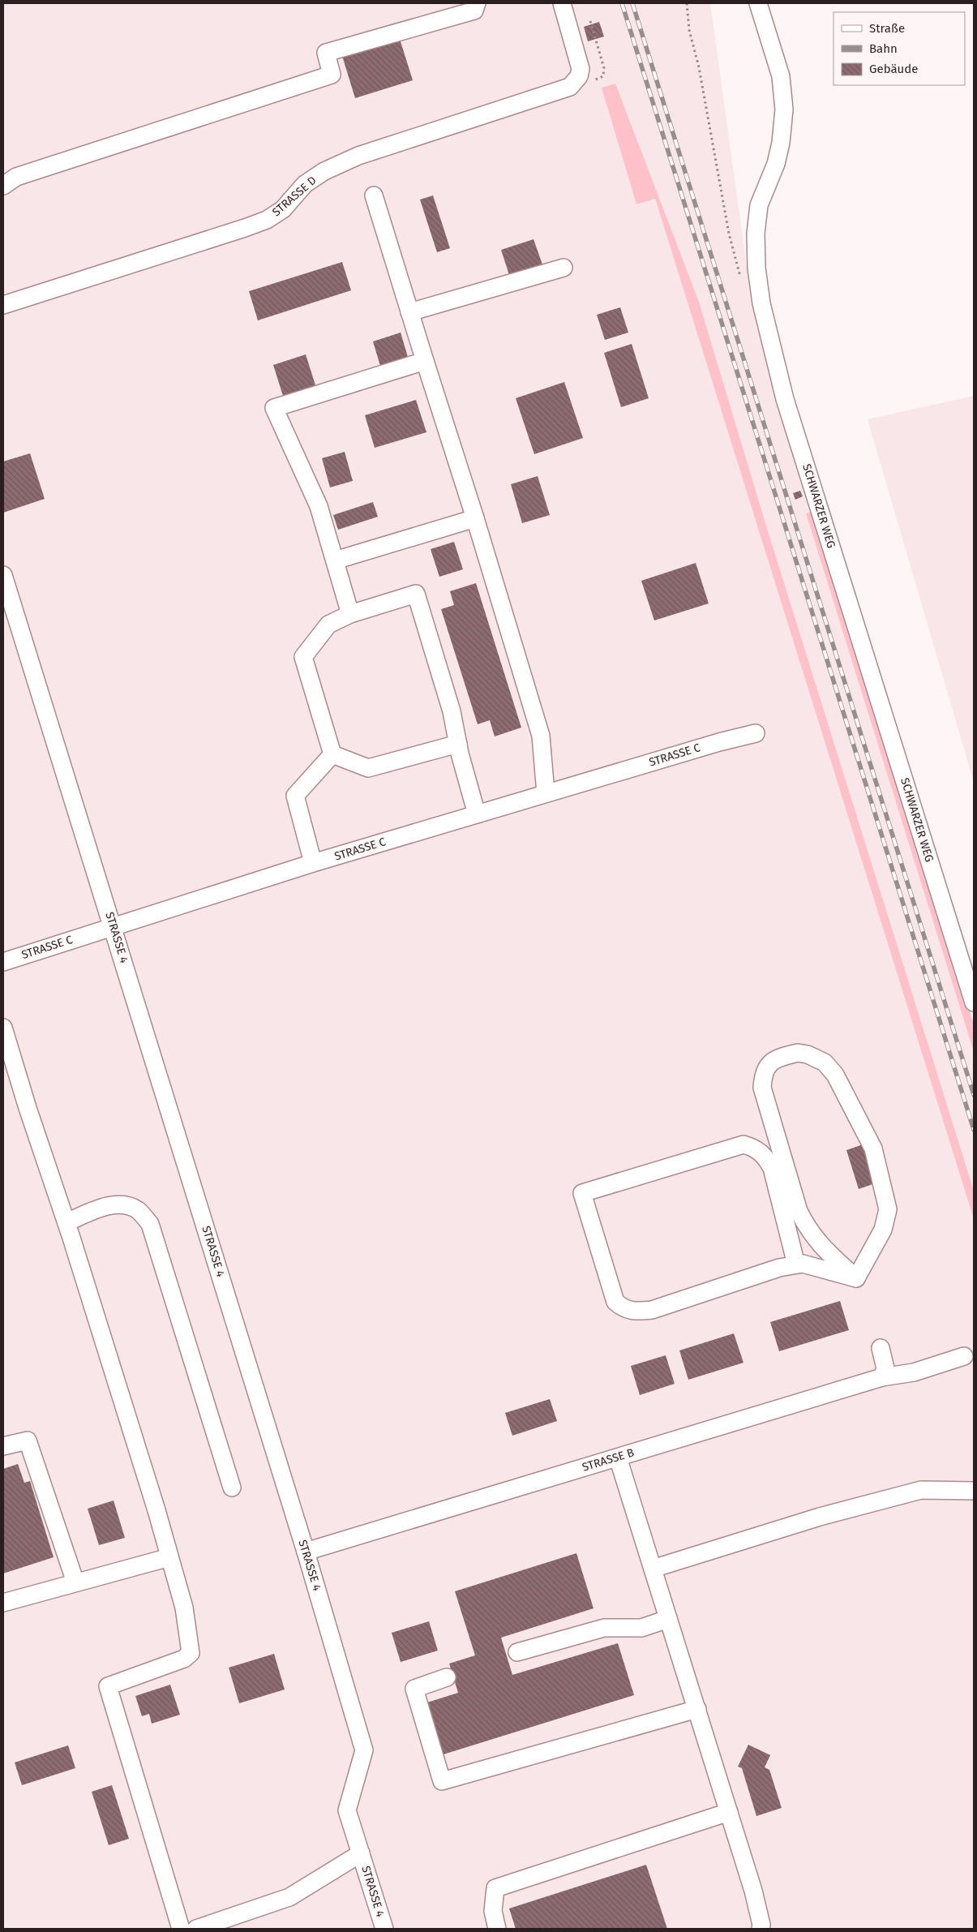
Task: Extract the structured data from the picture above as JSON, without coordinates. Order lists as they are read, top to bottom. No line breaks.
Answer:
{"streets":{"street":["STRASSE D","SCHWARZER WEG","STRASSE C","STRASSE 4","STRASSE B"]},"crossings":[["STRASSE C","STRASSE 4"],["STRASSE 4","STRASSE B"]],"legend":["Straße","Bahn","Gebäude"]}
